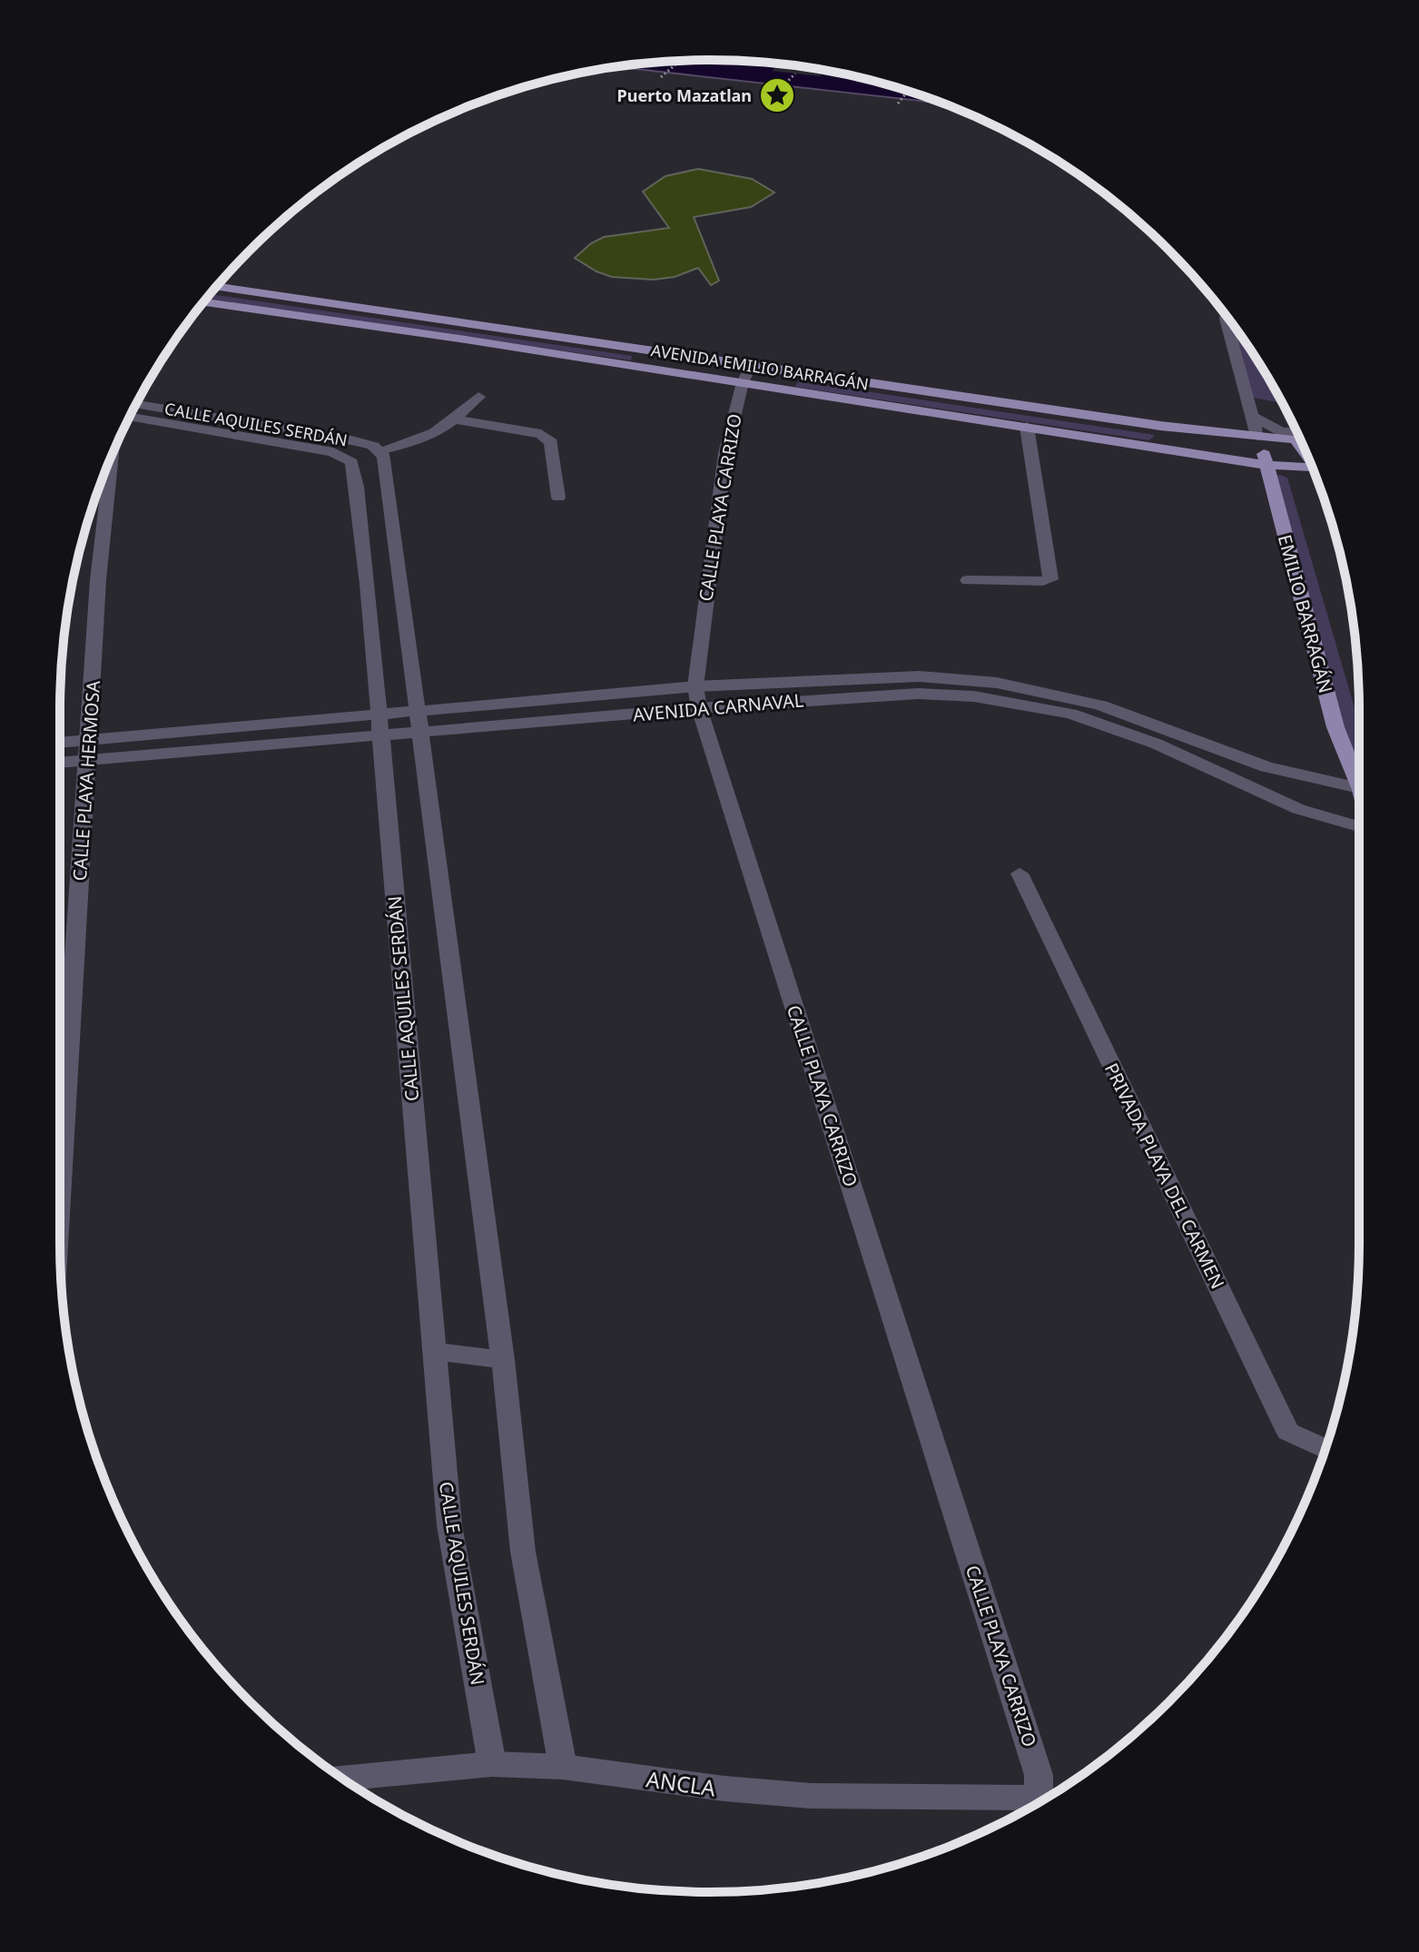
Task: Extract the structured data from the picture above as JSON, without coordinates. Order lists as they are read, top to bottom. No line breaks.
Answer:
{"streets":{"main road":["AVENIDA EMILIO BARRAGÁN","EMILIO BARRAGÁN"],"street":["CALLE AQUILES SERDÁN","CALLE PLAYA CARRIZO","AVENIDA CARNAVAL","CALLE PLAYA HERMOSA","PRIVADA PLAYA DEL CARMEN","ANCLA"]},"crossings":[["AVENIDA EMILIO BARRAGÁN","CALLE PLAYA CARRIZO"],["AVENIDA EMILIO BARRAGÁN","EMILIO BARRAGÁN"],["CALLE AQUILES SERDÁN","AVENIDA CARNAVAL"],["CALLE AQUILES SERDÁN","ANCLA"],["CALLE PLAYA CARRIZO","AVENIDA CARNAVAL"],["CALLE PLAYA CARRIZO","ANCLA"],["AVENIDA CARNAVAL","CALLE PLAYA HERMOSA"]],"places":{"place":["Puerto Mazatlan"]}}
